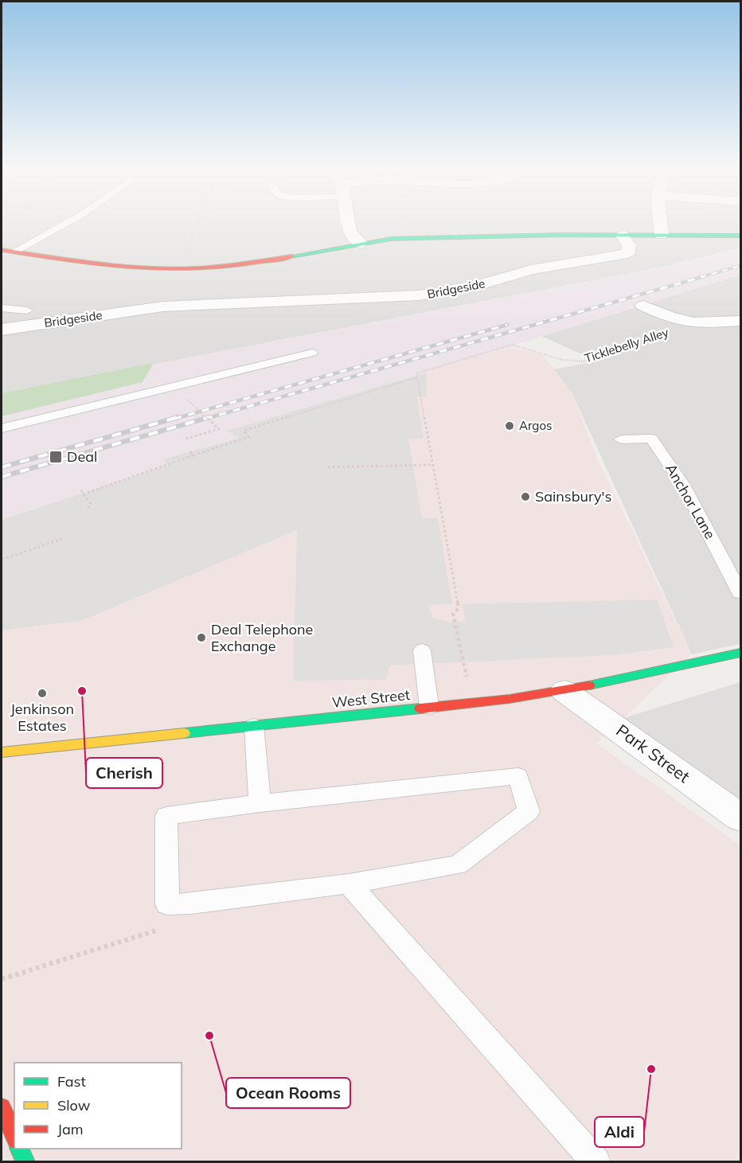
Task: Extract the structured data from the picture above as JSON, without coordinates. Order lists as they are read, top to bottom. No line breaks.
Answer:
{"streets":{"street":["Bridgeside","West Street","Park Street"],"lane":["Anchor Lane"],"path":["Ticklebelly Alley"]},"crossings":[["West Street","Park Street"]],"places":{"other":["Argos","Sainsbury's","Deal Telephone Exchange","Cherish","Jenkinson Estates","Ocean Rooms","Aldi"],"transit":["Deal"]},"legend":["Fast","Slow","Jam"]}
